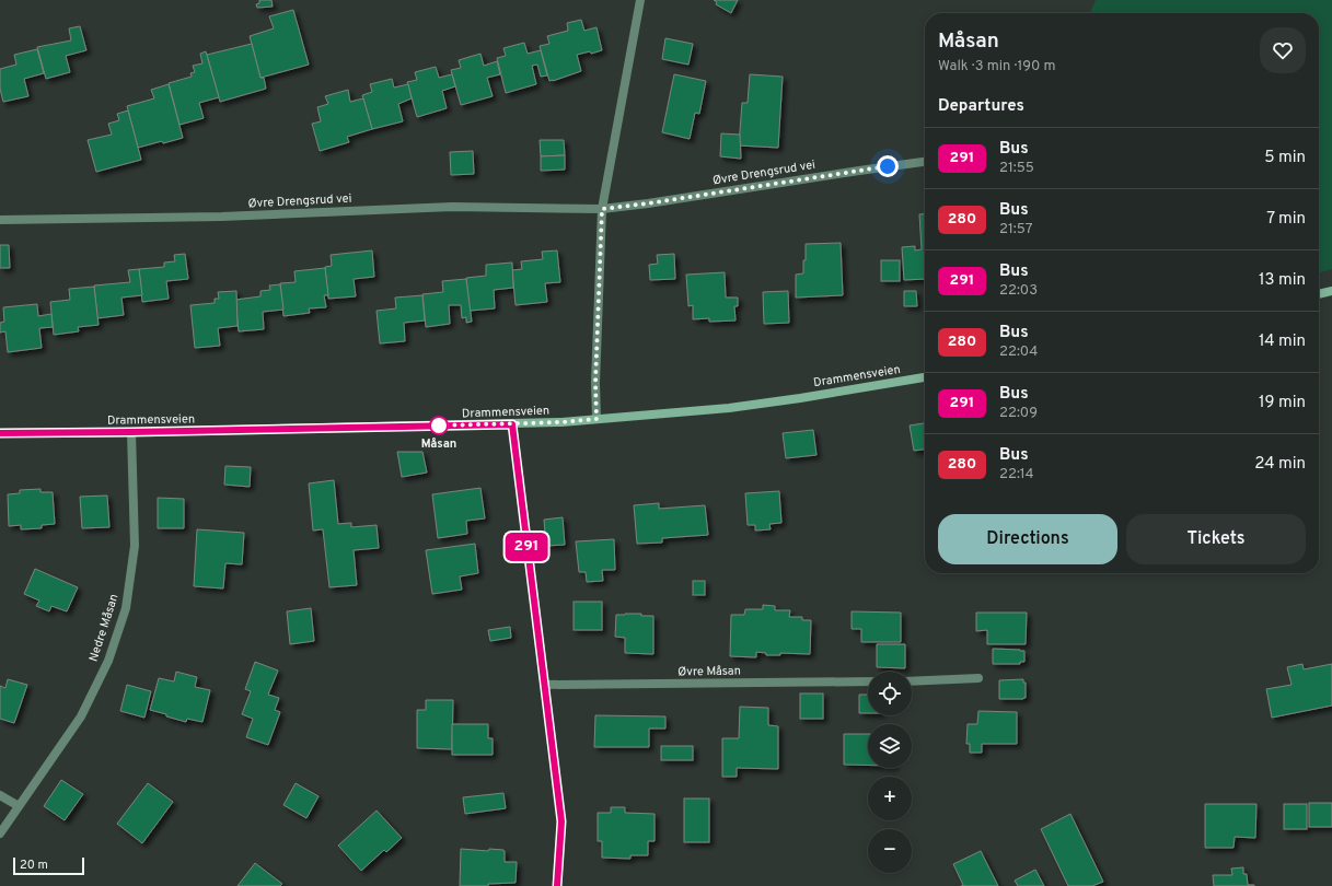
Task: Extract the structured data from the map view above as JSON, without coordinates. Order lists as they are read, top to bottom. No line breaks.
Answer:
{"streets":{"main road":["Drammensveien"],"street":["Øvre Drengsrud vei","Nedre Måsan","Øvre Måsan"]},"crossings":[["Drammensveien","Nedre Måsan"]],"places":["Måsan"],"lines":["bus line 291"],"scale_bar":"20 m","page":{"on_map":"291","heading":[["Måsan","Walk · 3 min · 190 m"],"Departures"],"list":[{"mark":"291","name":"Bus","note":"21:55","value":"5 min"},{"mark":"280","name":"Bus","note":"21:57","value":"7 min"},{"mark":"291","name":"Bus","note":"22:03","value":"13 min"},{"mark":"280","name":"Bus","note":"22:04","value":"14 min"},{"mark":"291","name":"Bus","note":"22:09","value":"19 min"},{"mark":"280","name":"Bus","note":"22:14","value":"24 min"}],"buttons":["Directions","Tickets"],"map_buttons":["+","−"],"scale":"20 m"}}
